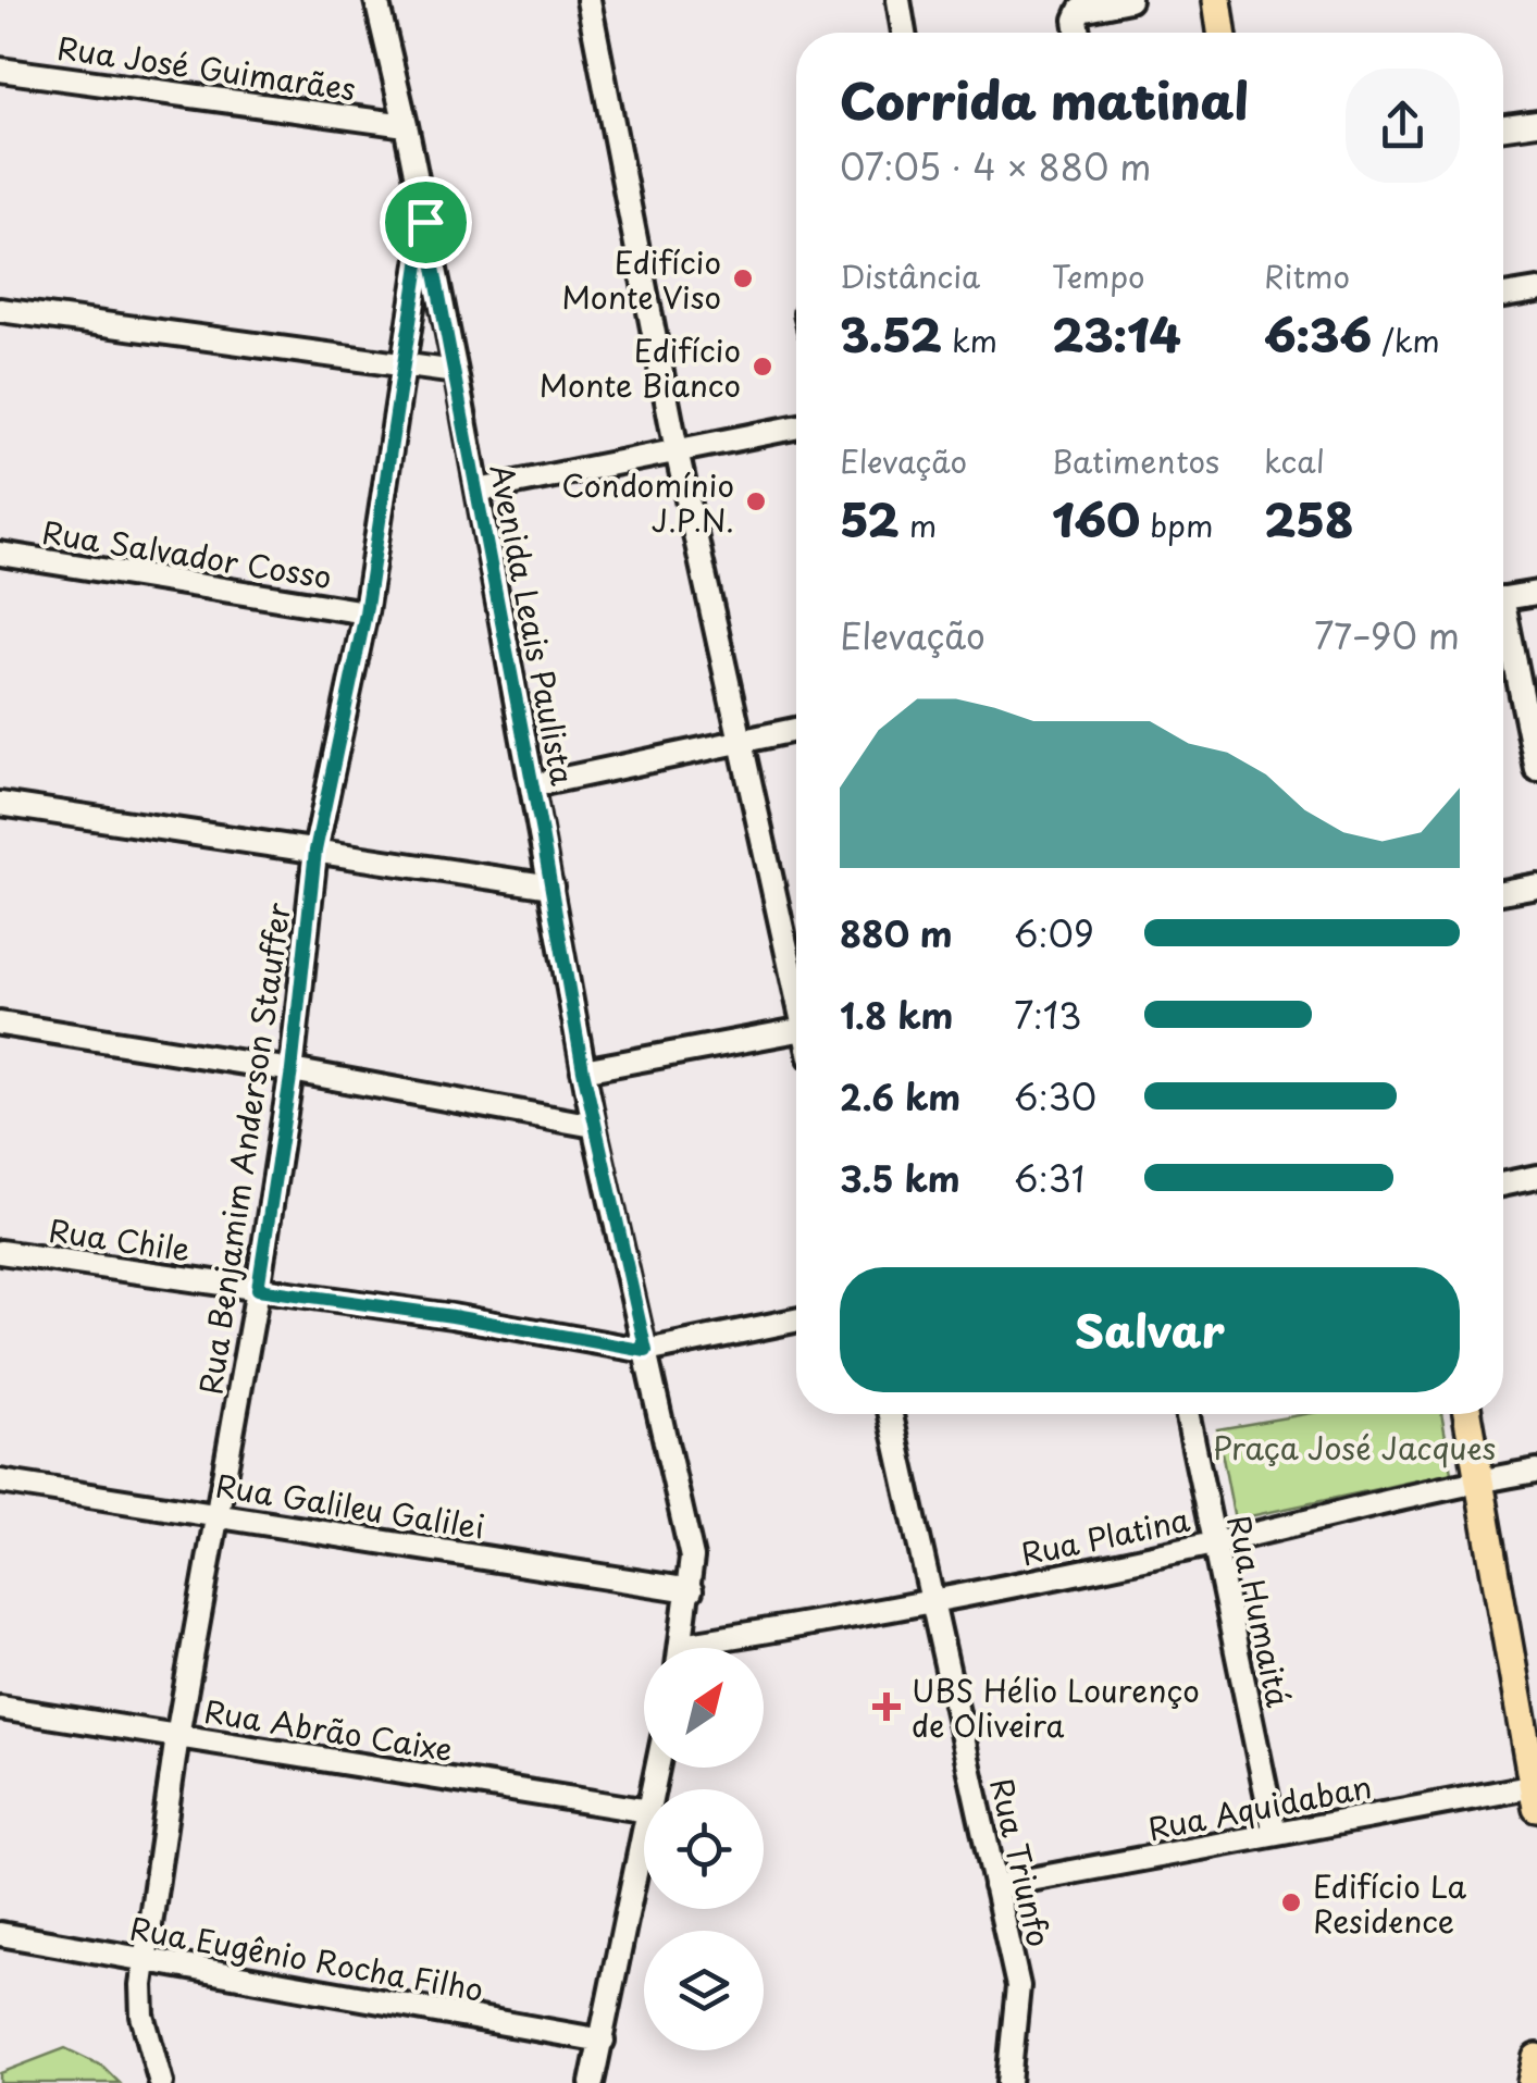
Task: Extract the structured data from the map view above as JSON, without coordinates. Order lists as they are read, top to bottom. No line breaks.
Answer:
{"streets":{"street":["Rua José Guimarães","Rua Salvador Cosso","Avenida Leais Paulista","Rua Benjamim Anderson Stauffer","Rua Chile","Rua Galileu Galilei","Rua Platina","Rua Humaitá","Rua Abrão Caixe","Rua Aquidaban","Rua Triunfo","Rua Eugênio Rocha Filho"]},"crossings":[["Rua José Guimarães","Avenida Leais Paulista"],["Rua Salvador Cosso","Rua Benjamim Anderson Stauffer"],["Avenida Leais Paulista","Rua Benjamim Anderson Stauffer"],["Avenida Leais Paulista","Rua Chile"],["Avenida Leais Paulista","Rua Galileu Galilei"],["Rua Benjamim Anderson Stauffer","Rua Chile"],["Rua Benjamim Anderson Stauffer","Rua Galileu Galilei"],["Rua Benjamim Anderson Stauffer","Rua Abrão Caixe"],["Rua Benjamim Anderson Stauffer","Rua Eugênio Rocha Filho"],["Rua Platina","Rua Humaitá"],["Rua Platina","Rua Triunfo"],["Rua Humaitá","Rua Aquidaban"],["Rua Aquidaban","Rua Triunfo"]],"parks":["Praça José Jacques"],"places":{"other":["Edifício Monte Viso","Edifício Monte Bianco","Condomínio J.P.N.","Edifício La Residence"],"health":["UBS Hélio Lourenço de Oliveira"]},"north":"top right","page":{"heading":["Corrida matinal","07:05 · 4 × 880 m"],"stats":[["Distância","3.52 km"],["Tempo","23:14"],["Ritmo","6:36 /km"],["Elevação","52 m"],["Batimentos","160 bpm"],["kcal","258"]],"chart":["Elevação","77–90 m"],"list":[{"name":"880 m","note":"6:09"},{"name":"1.8 km","note":"7:13"},{"name":"2.6 km","note":"6:30"},{"name":"3.5 km","note":"6:31"}],"buttons":"Salvar"}}
